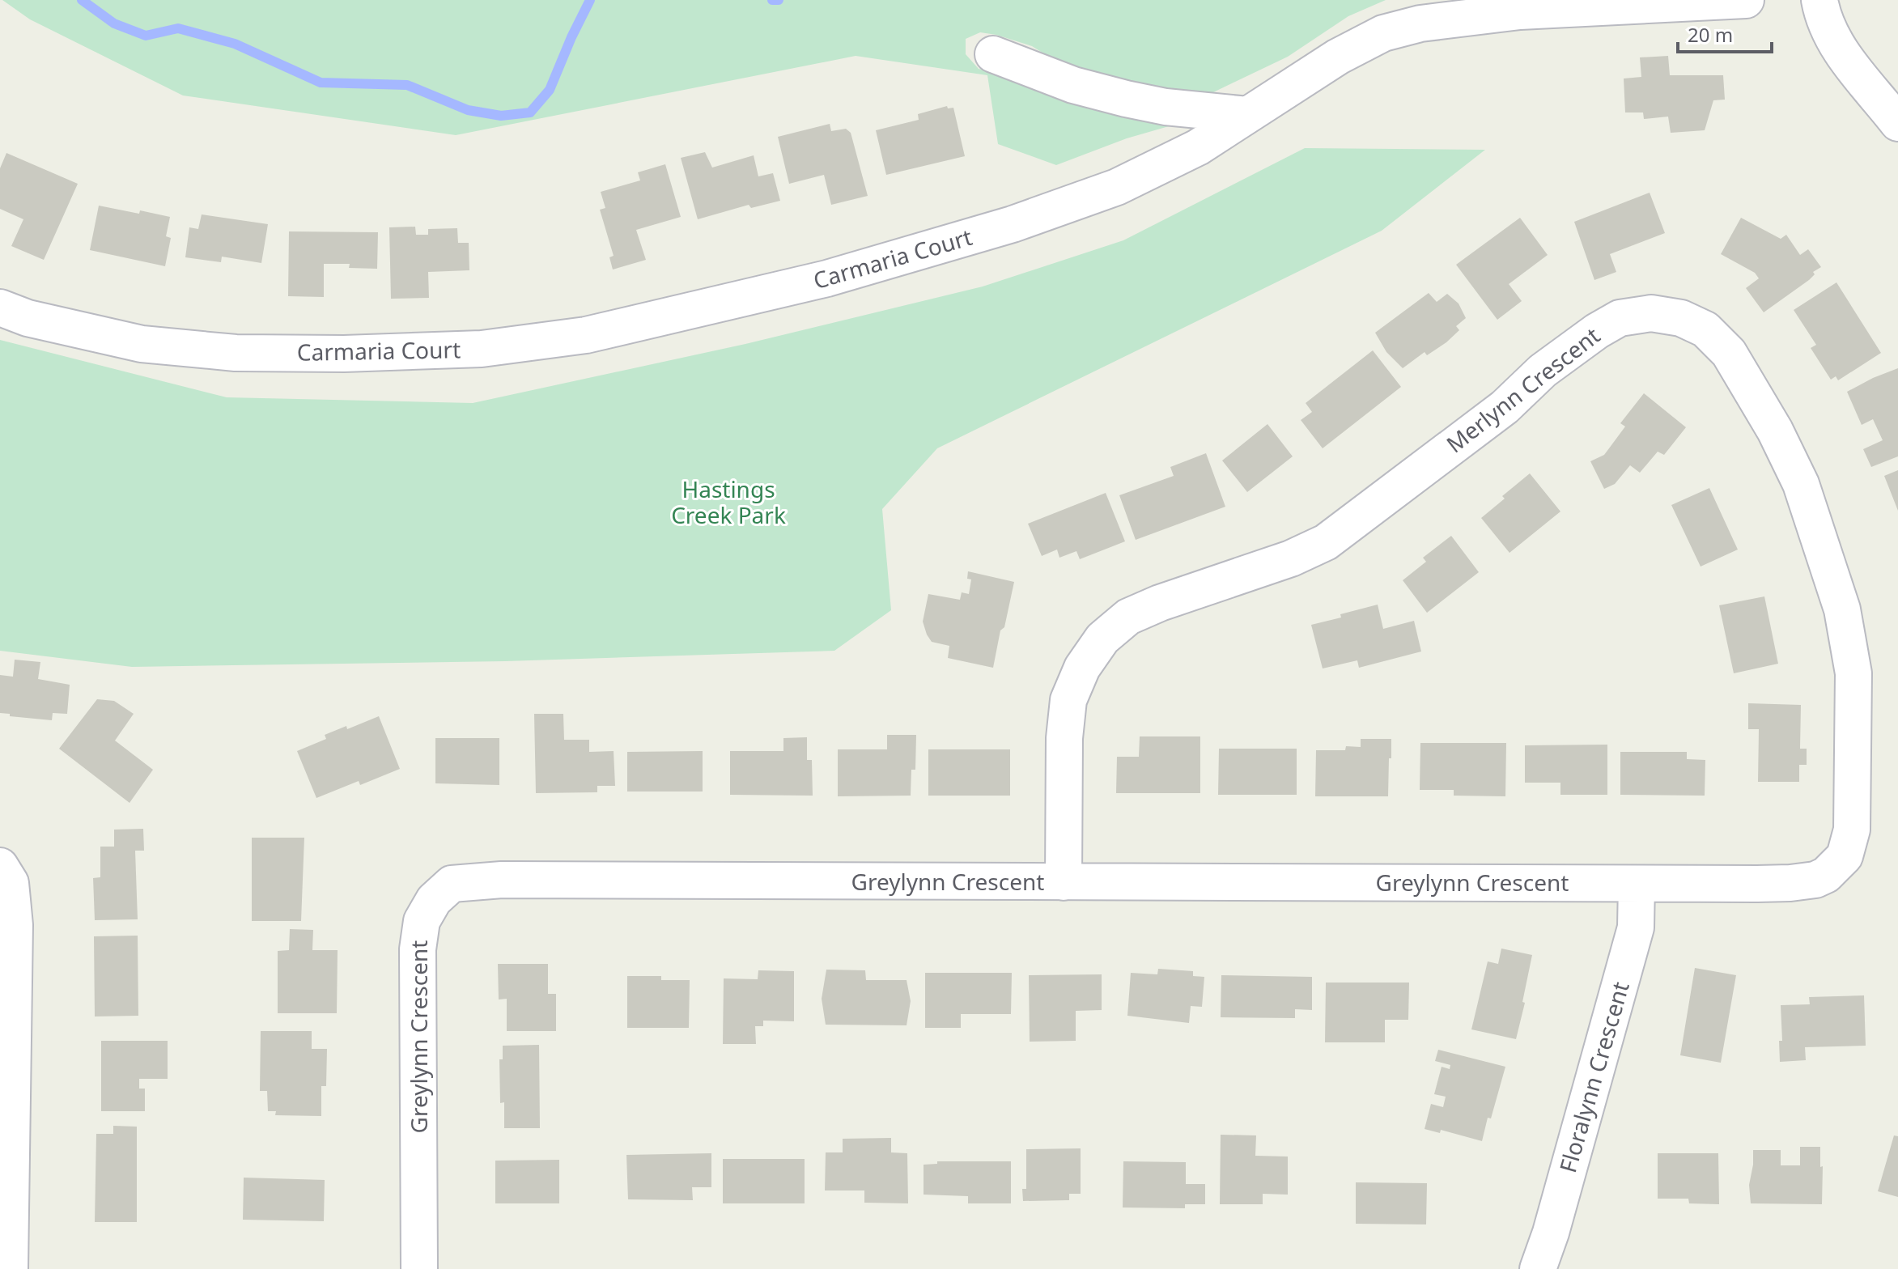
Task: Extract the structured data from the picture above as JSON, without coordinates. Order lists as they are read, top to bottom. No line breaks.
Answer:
{"streets":{"street":["Carmaria Court","Merlynn Crescent","Greylynn Crescent","Floralynn Crescent"]},"crossings":[["Merlynn Crescent","Greylynn Crescent"],["Greylynn Crescent","Floralynn Crescent"]],"parks":["Hastings Creek Park"],"scale_bar":"20 m"}
